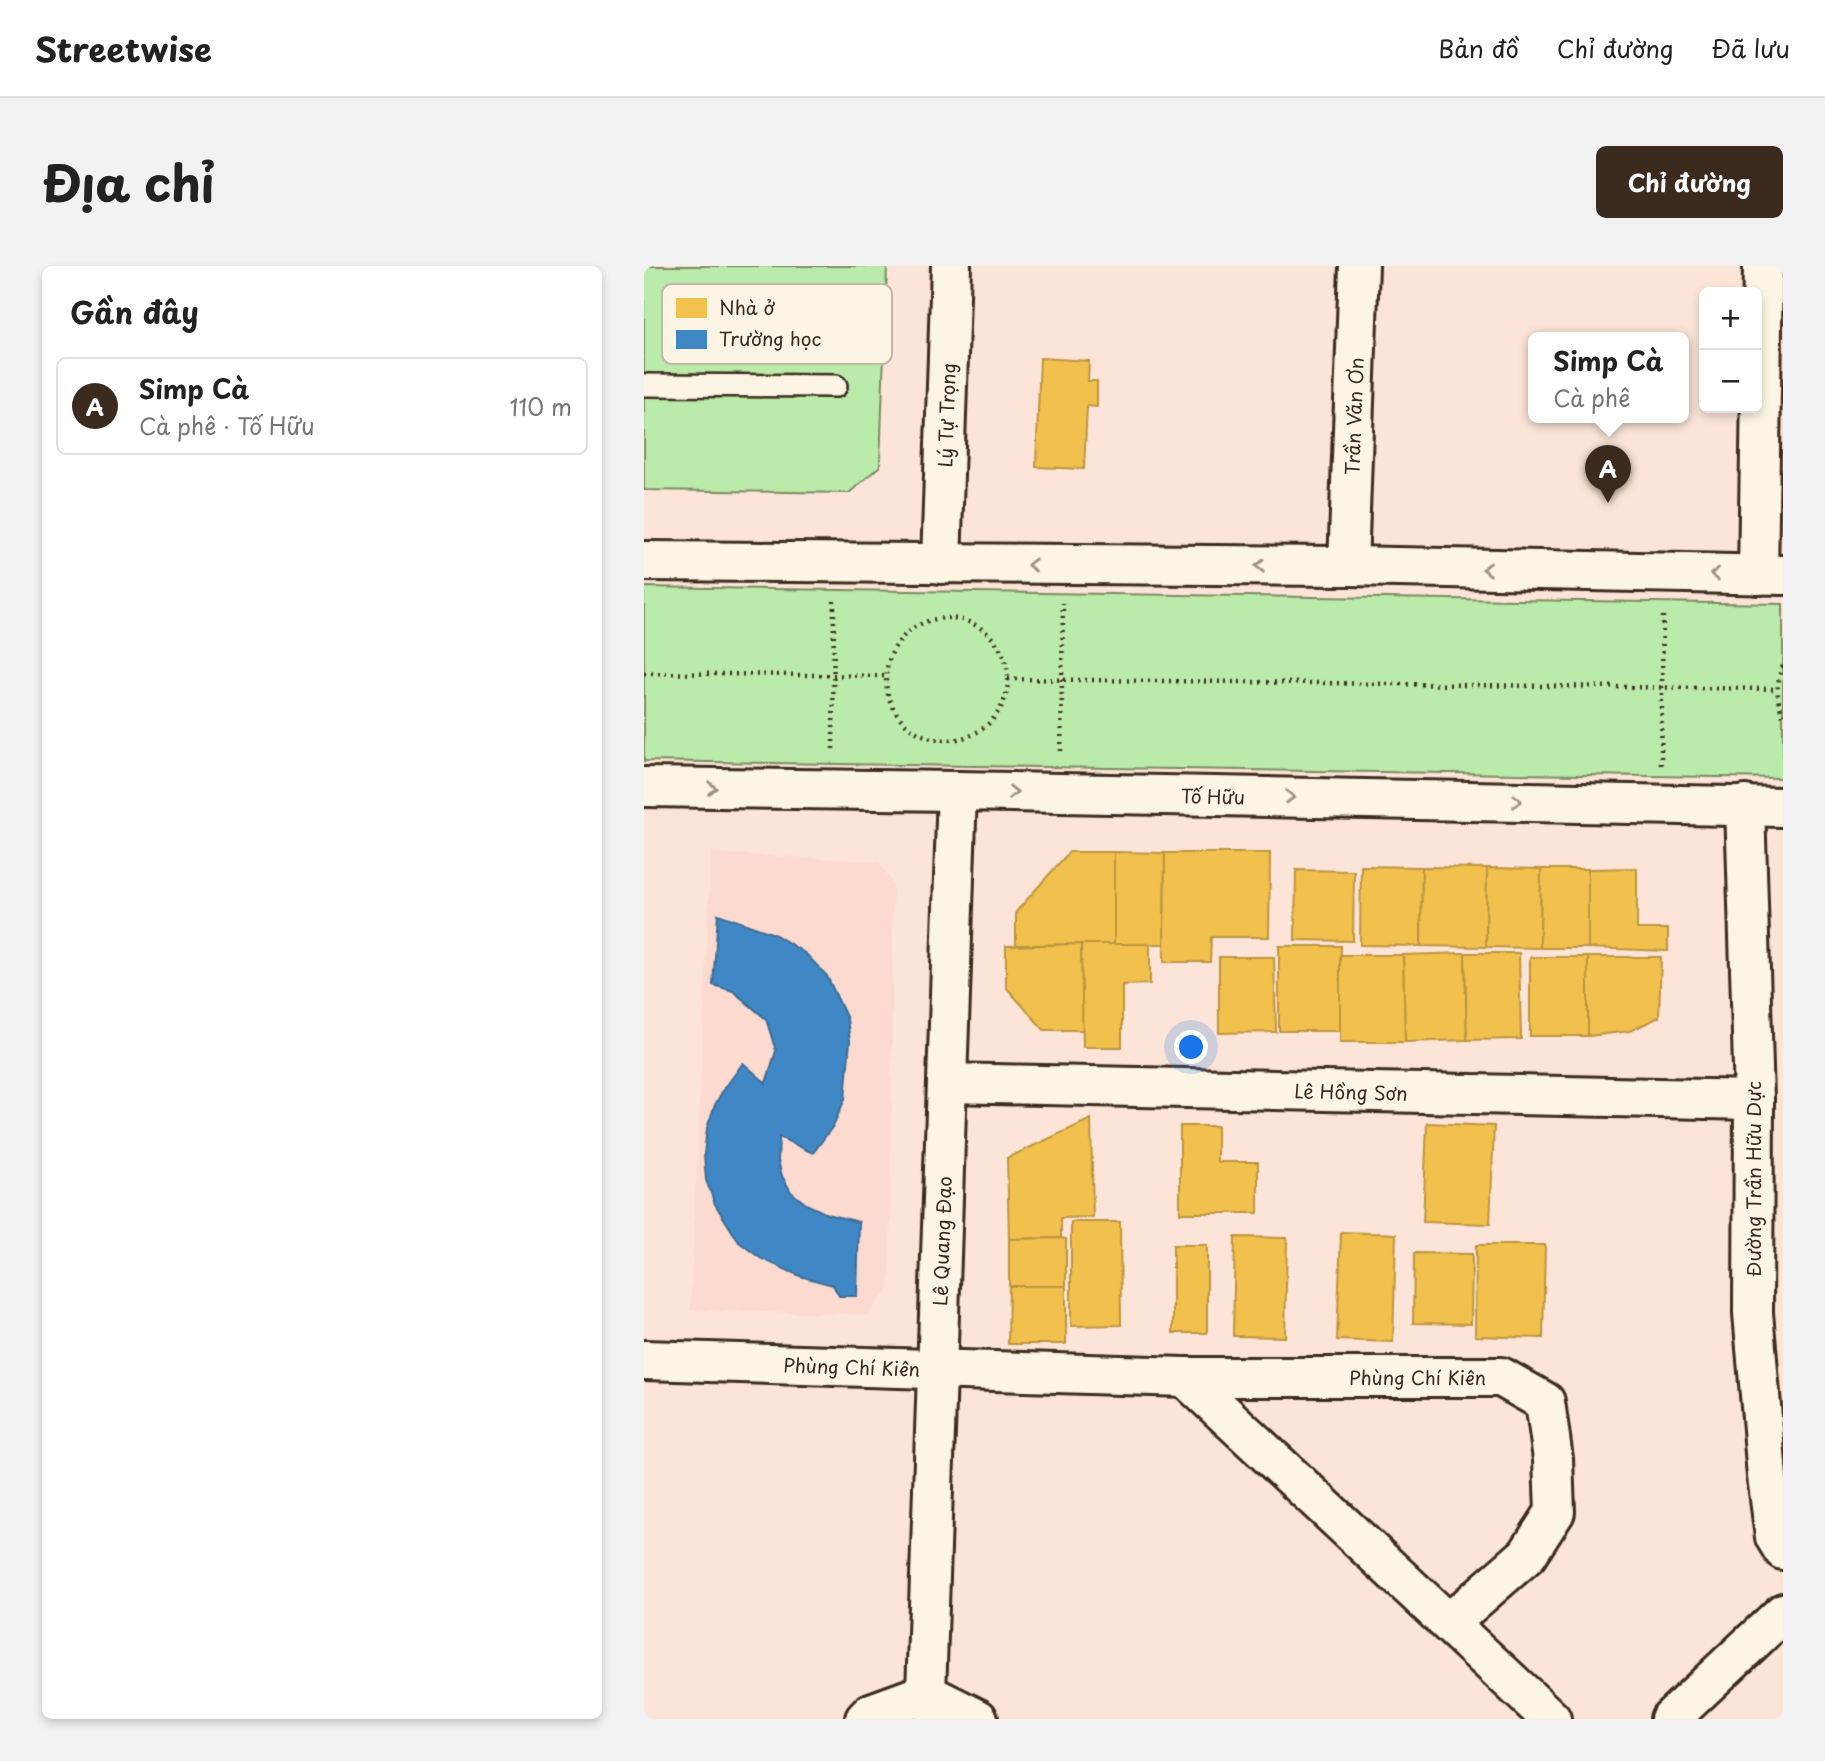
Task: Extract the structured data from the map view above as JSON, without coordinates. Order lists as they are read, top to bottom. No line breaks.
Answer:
{"streets":{"street":["Lý Tự Trọng","Trần Văn Ơn","Tố Hữu","Lê Hồng Sơn","Đường Trần Hữu Dực","Lê Quang Đạo","Phùng Chí Kiên"]},"crossings":[["Tố Hữu","Đường Trần Hữu Dực"],["Tố Hữu","Lê Quang Đạo"],["Lê Hồng Sơn","Đường Trần Hữu Dực"],["Lê Hồng Sơn","Lê Quang Đạo"],["Lê Quang Đạo","Phùng Chí Kiên"]],"legend":["Nhà ở","Trường học"],"page":{"header":"Streetwise","nav":["Bản đồ","Chỉ đường","Đã lưu"],"title":"Địa chỉ","buttons":"Chỉ đường","heading":"Gần đây","map_buttons":["+","−"],"popup":["Simp Cà","Cà phê"],"list":[{"mark":"A","name":"Simp Cà","note":"Cà phê · Tố Hữu","value":"110 m"}],"pins":"A"}}
